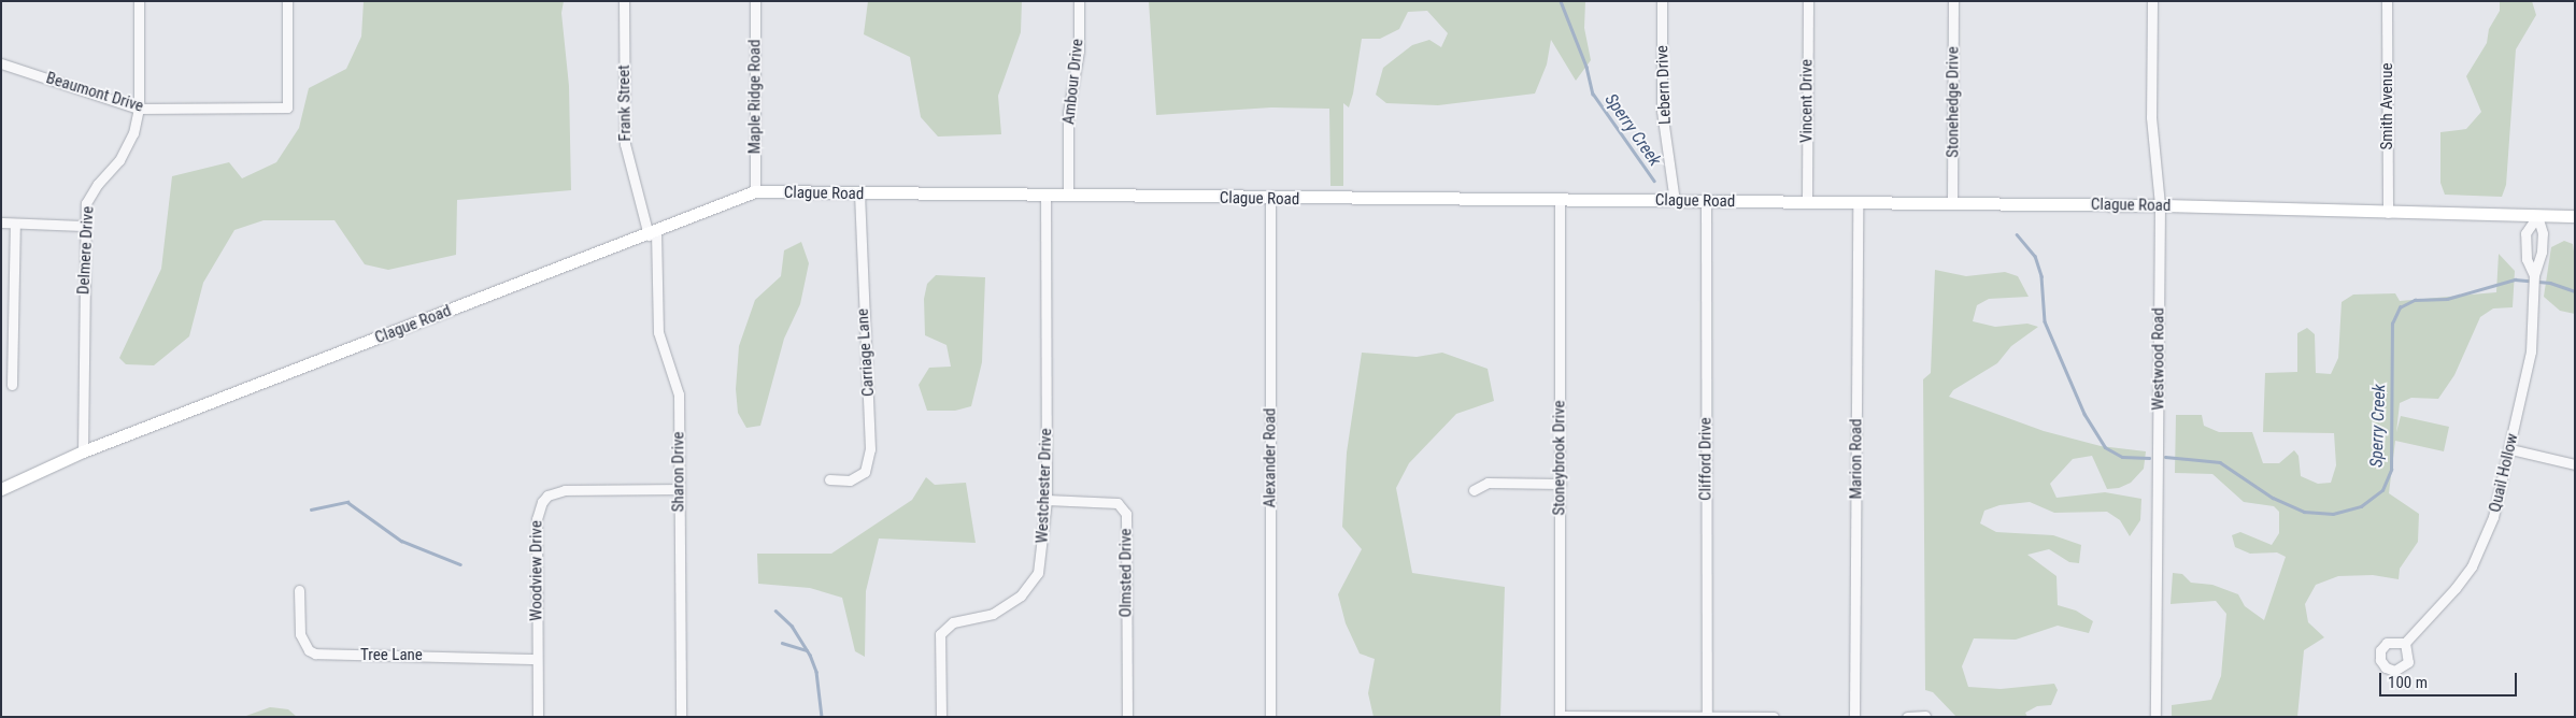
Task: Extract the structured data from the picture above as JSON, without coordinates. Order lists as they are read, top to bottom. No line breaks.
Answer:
{"streets":{"main road":["Clague Road"],"street":["Ambour Drive","Lebern Drive","Beaumont Drive","Maple Ridge Road","Vincent Drive","Stonehedge Drive","Frank Street","Smith Avenue","Delmere Drive","Carriage Lane","Westwood Road","Alexander Road","Stoneybrook Drive","Clifford Drive","Marion Road","Sharon Drive","Quail Hollow","Westchester Drive","Woodview Drive","Olmsted Drive","Tree Lane"]},"crossings":[["Ambour Drive","Clague Road"],["Lebern Drive","Clague Road"],["Beaumont Drive","Delmere Drive"],["Maple Ridge Road","Clague Road"],["Vincent Drive","Clague Road"],["Stonehedge Drive","Clague Road"],["Frank Street","Clague Road"],["Frank Street","Sharon Drive"],["Smith Avenue","Clague Road"],["Clague Road","Delmere Drive"],["Clague Road","Carriage Lane"],["Clague Road","Westwood Road"],["Clague Road","Alexander Road"],["Clague Road","Stoneybrook Drive"],["Clague Road","Clifford Drive"],["Clague Road","Marion Road"],["Clague Road","Sharon Drive"],["Clague Road","Quail Hollow"],["Clague Road","Westchester Drive"],["Sharon Drive","Woodview Drive"],["Westchester Drive","Olmsted Drive"],["Woodview Drive","Tree Lane"]],"water":["Sperry Creek"],"scale_bar":"100 m"}
